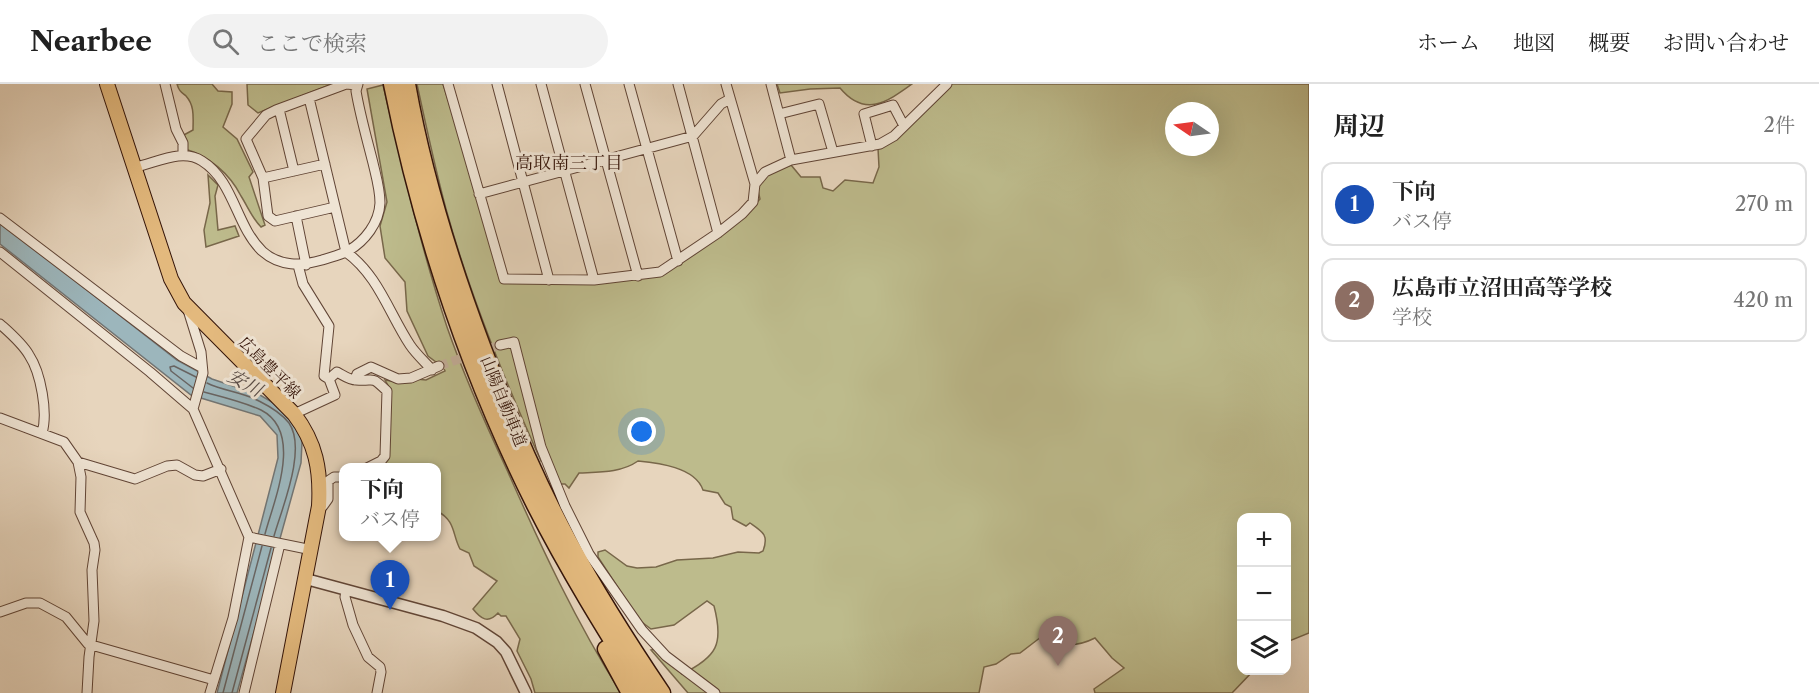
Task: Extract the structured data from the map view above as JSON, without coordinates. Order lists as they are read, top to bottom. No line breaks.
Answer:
{"streets":{"highway":["山陽自動車道"],"main road":["広島豊平線"]},"districts":["高取南三丁目"],"water":["安川"],"north":"left","page":{"header":"Nearbee","search":"ここで検索","nav":["ホーム","地図","概要","お問い合わせ"],"heading":["周辺","2件"],"list":[{"mark":"1","name":"下向","note":"バス停","value":"270 m"},{"mark":"2","name":"広島市立沼田高等学校","note":"学校","value":"420 m"}],"popup":["下向","バス停"],"map_buttons":["+","−"],"pins":["1","2"]}}
